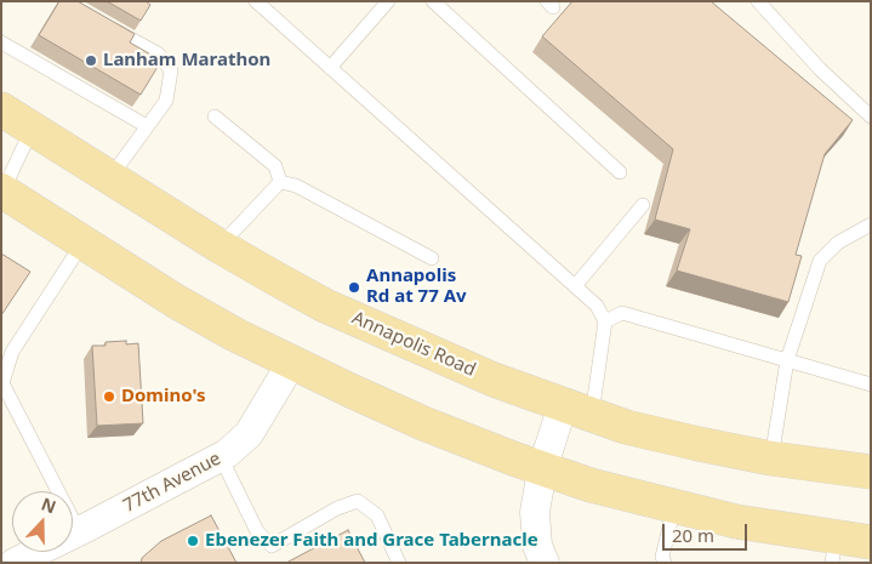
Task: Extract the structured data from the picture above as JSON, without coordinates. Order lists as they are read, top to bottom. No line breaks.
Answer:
{"streets":{"main road":["Annapolis Road"],"street":["77th Avenue"]},"places":["Lanham Marathon","Annapolis Rd at 77 Av","Domino's","Ebenezer Faith and Grace Tabernacle"],"scale_bar":"20 m","north":"top"}
